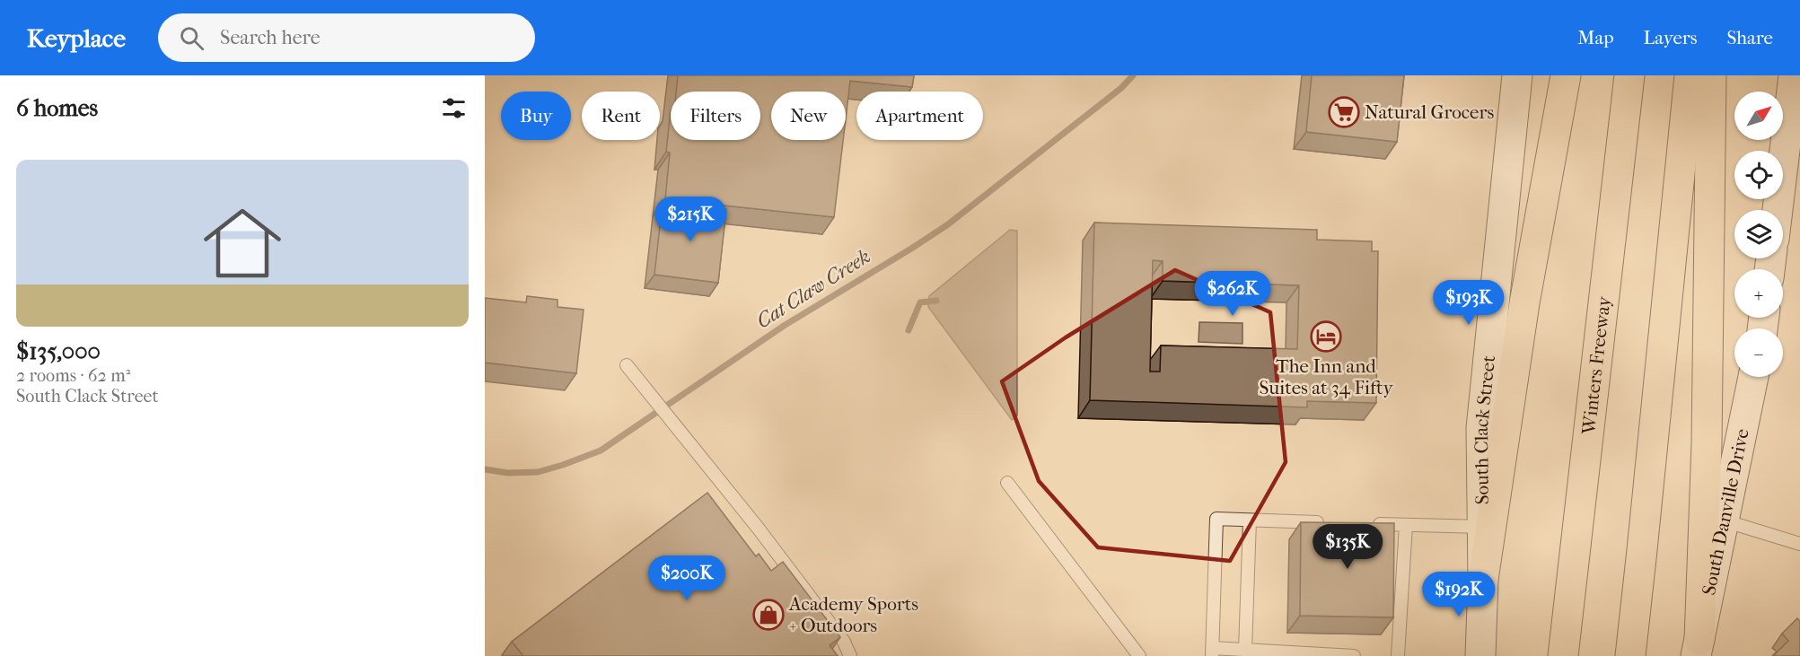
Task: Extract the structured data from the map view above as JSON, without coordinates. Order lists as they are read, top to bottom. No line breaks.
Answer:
{"streets":{"highway":["Winters Freeway"],"main road":["South Clack Street","South Danville Drive"]},"water":["Cat Claw Creek"],"places":{"supermarket":["Natural Grocers"],"hotel":["The Inn and Suites at 34 Fifty"],"shop":["Academy Sports + Outdoors"]},"north":"top right","page":{"header":"Keyplace","search":"Search here","nav":["Map","Layers","Share"],"heading":"6 homes","map_buttons":["+","−"],"chip":["Buy","Rent","Filters","New","Apartment"],"list":[{"name":"$135,000","note":"2 rooms · 62 m² · South Clack Street"}],"price":["$215K","$262K","$193K","$135K","$200K","$192K"]}}
